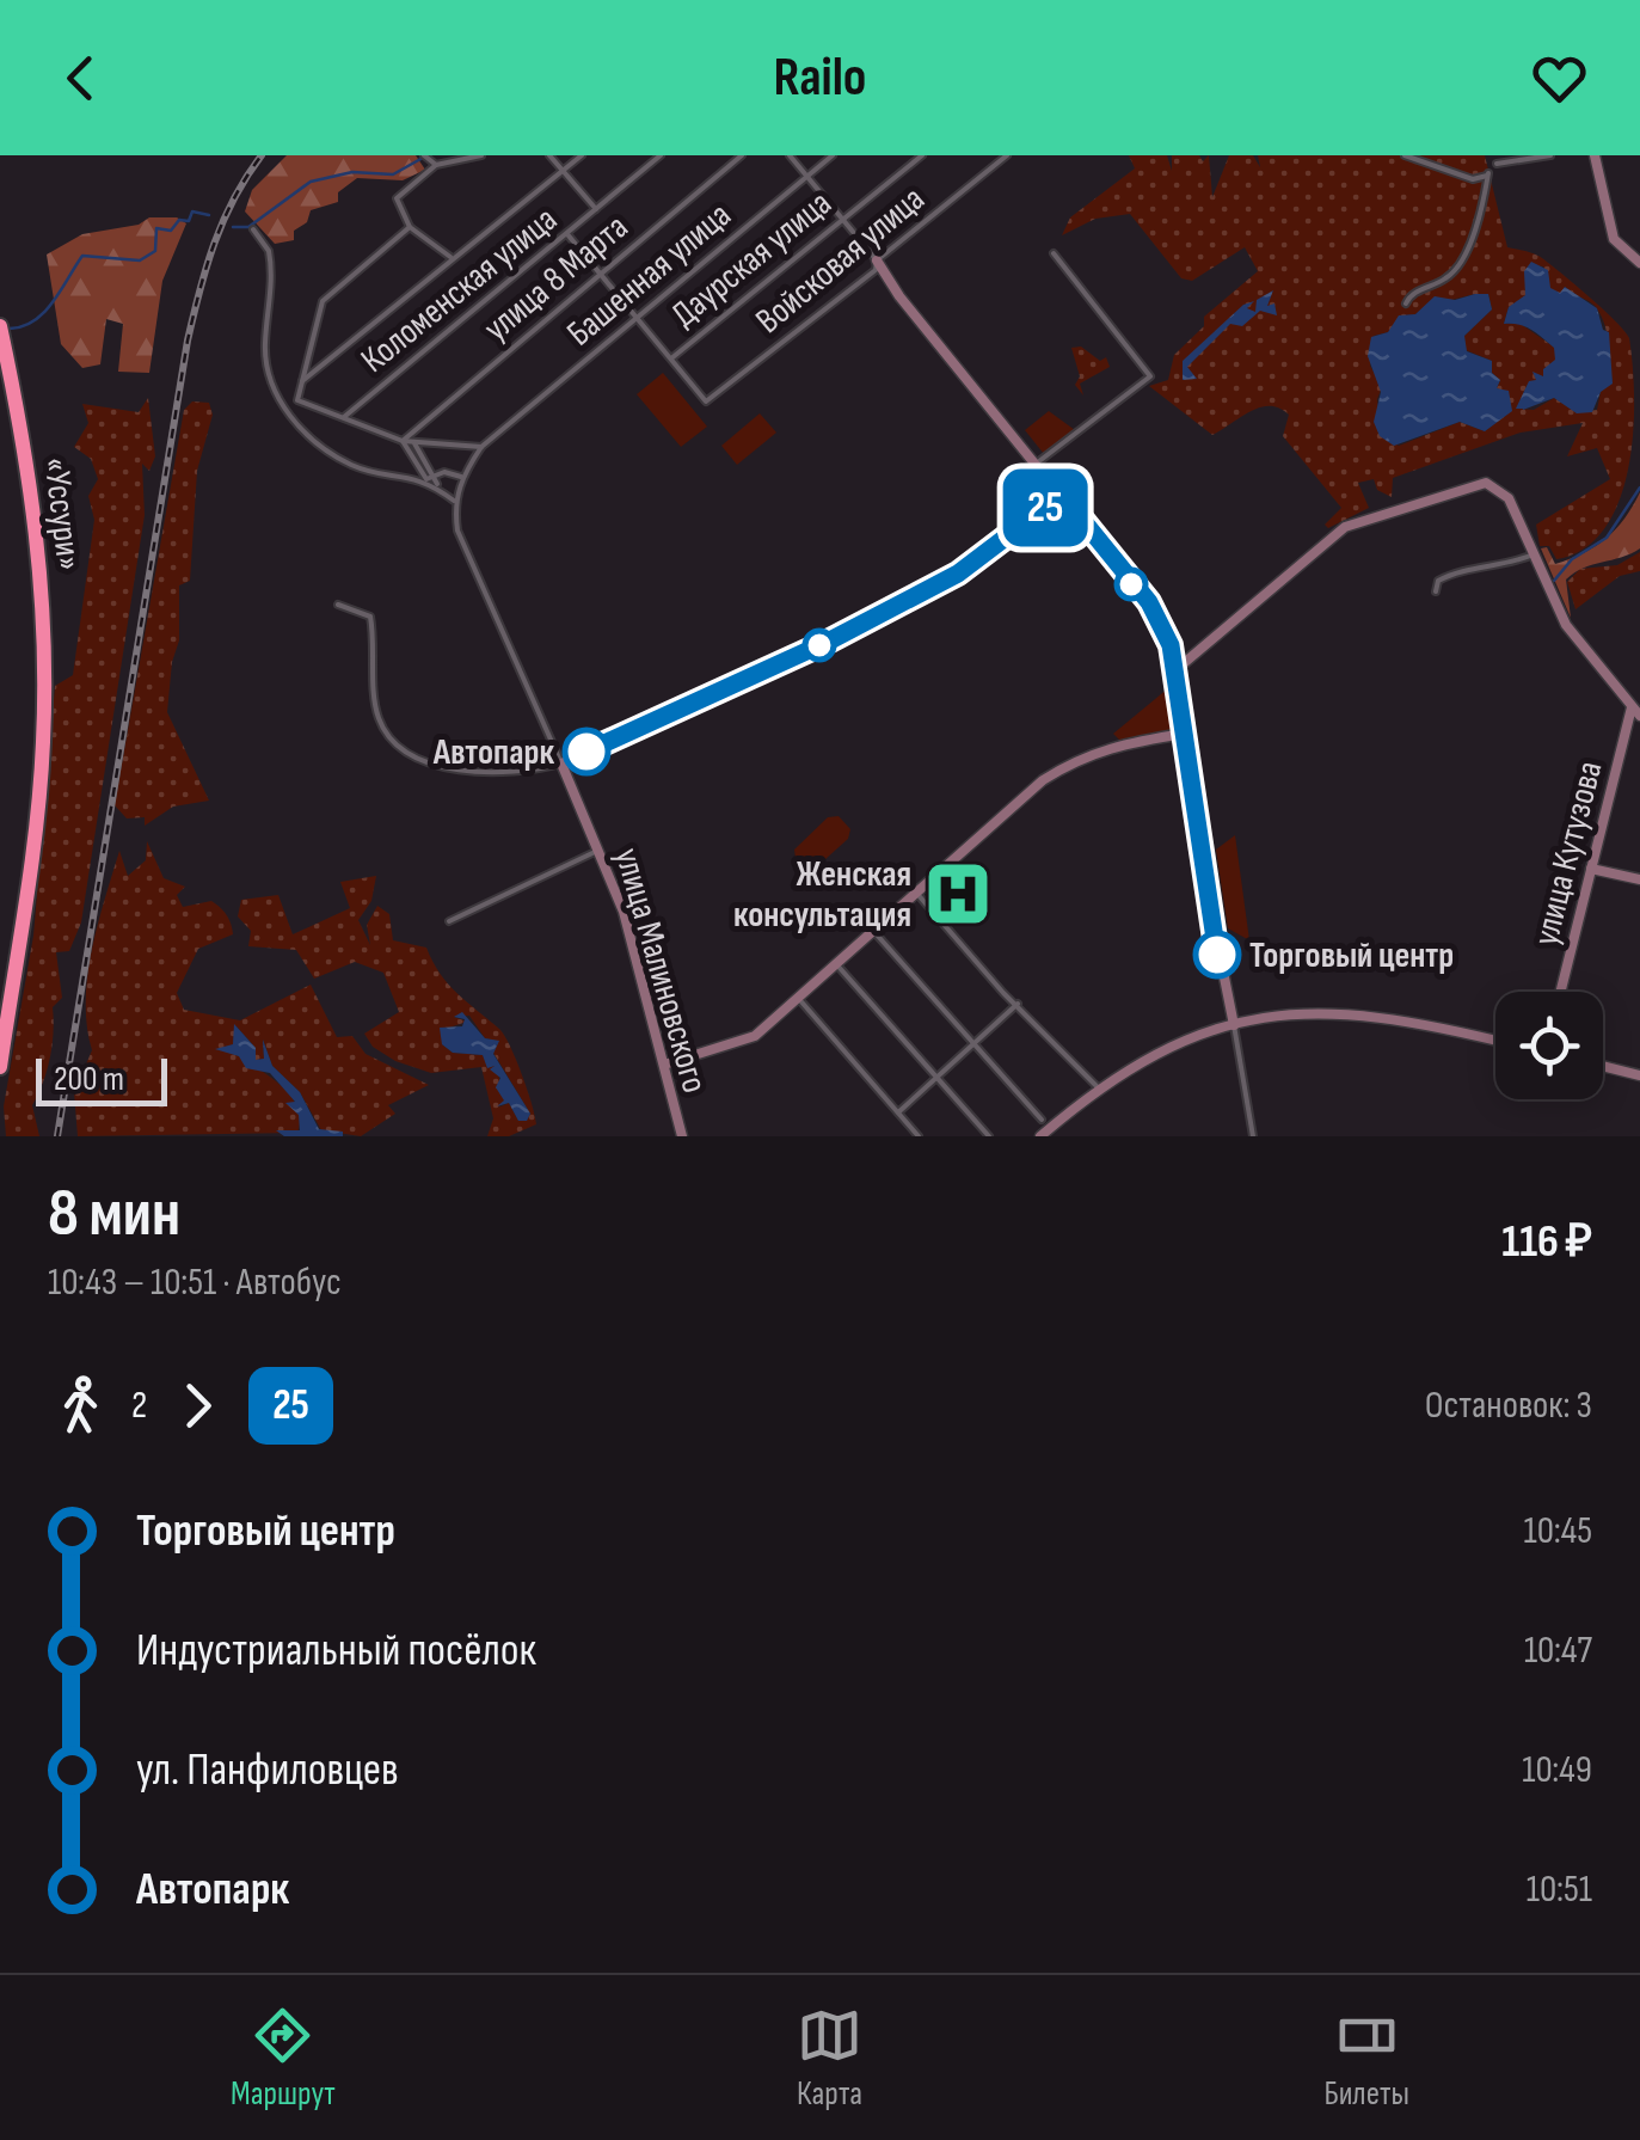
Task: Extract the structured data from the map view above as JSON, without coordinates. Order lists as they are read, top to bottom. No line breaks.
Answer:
{"streets":{"highway":["«Уссури»"],"street":["Даурская улица","Войсковая улица","Башенная улица","улица 8 Марта","Коломенская улица","улица Кутузова","улица Малиновского"]},"crossings":[["Даурская улица","Войсковая улица"]],"places":{"other":["Автопарк","Торговый центр"],"hospital":["Женская консультация"]},"lines":["bus line 25"],"scale_bar":"200 m","page":{"header":"Railo","on_map":"25","scale":"200 m","heading":["8 мин","10:43 – 10:51 · Автобус","116 ₽"],"legs":["2","25","Остановок: 3"],"list":[{"name":"Торговый центр","value":"10:45"},{"name":"Индустриальный посёлок","value":"10:47"},{"name":"ул. Панфиловцев","value":"10:49"},{"name":"Автопарк","value":"10:51"}],"tabs":["Маршрут","Карта","Билеты"]}}
